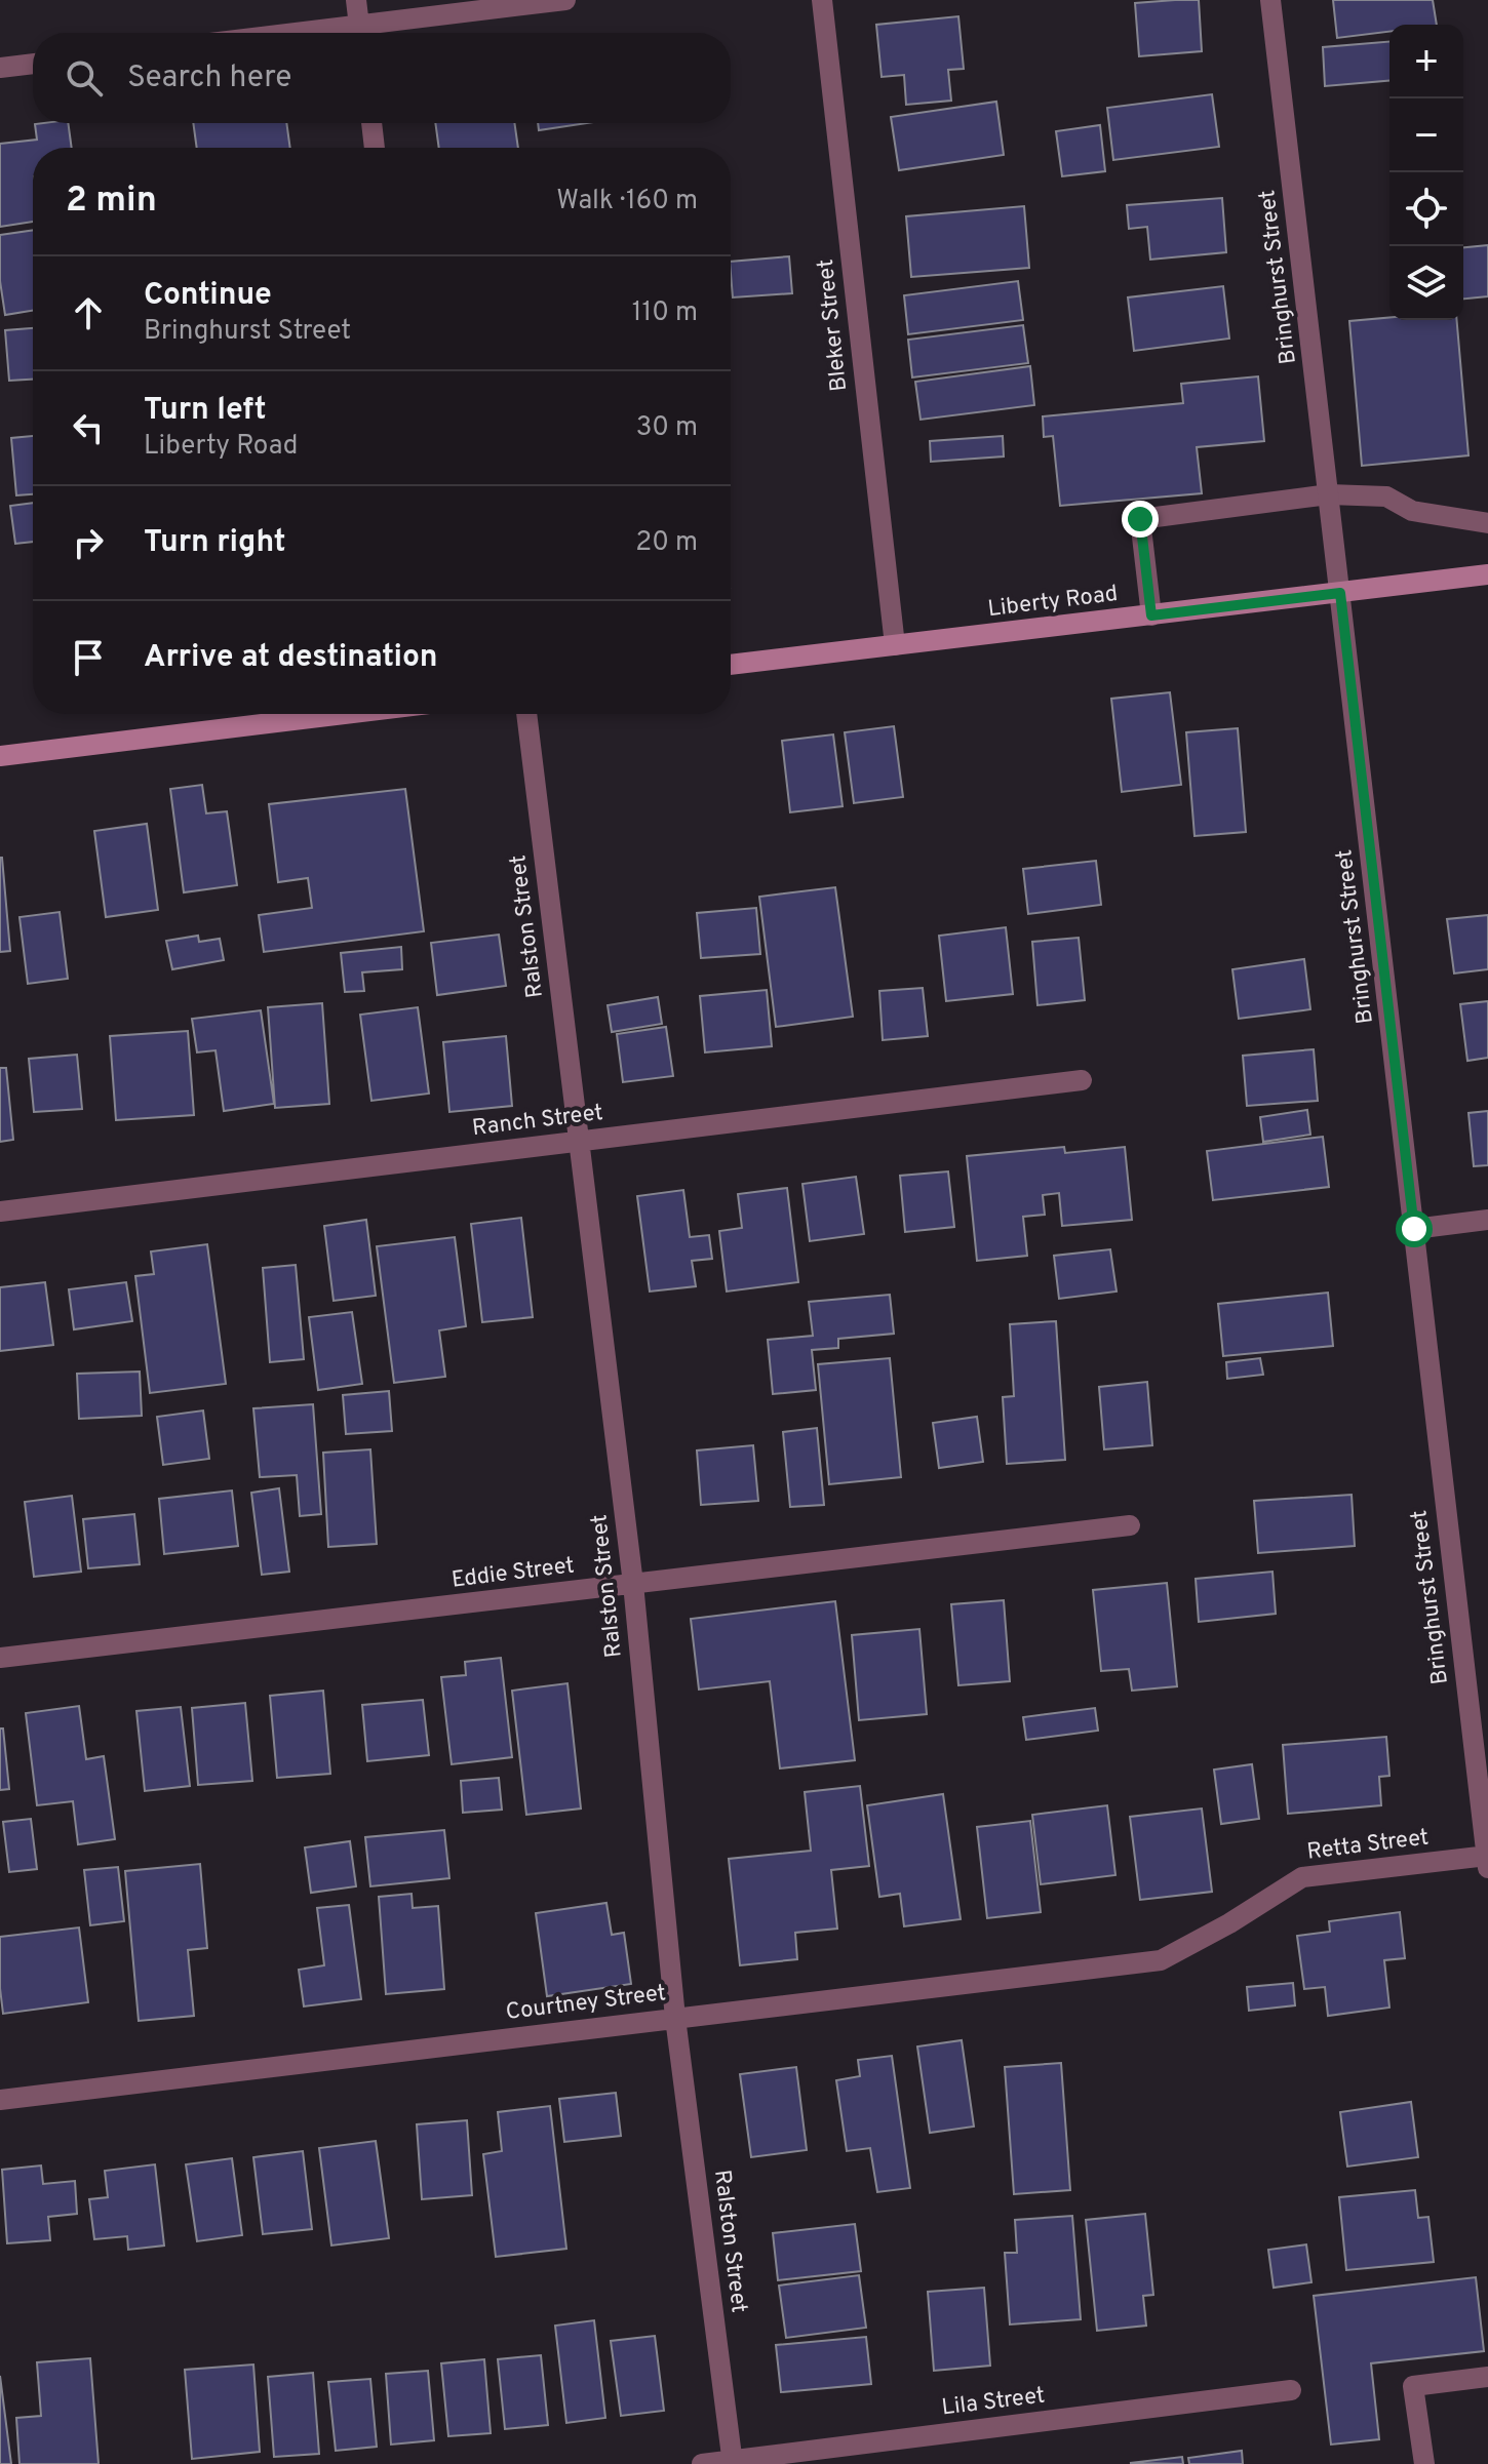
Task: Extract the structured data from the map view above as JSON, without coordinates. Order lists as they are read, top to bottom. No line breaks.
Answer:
{"streets":{"main road":["Liberty Road"],"street":["Bringhurst Street","Bleker Street","Ralston Street","Ranch Street","Eddie Street","Retta Street","Courtney Street","Lila Street"]},"crossings":[["Bringhurst Street","Liberty Road"],["Bringhurst Street","Retta Street"],["Bleker Street","Liberty Road"],["Ralston Street","Ranch Street"],["Ralston Street","Eddie Street"],["Ralston Street","Courtney Street"],["Ralston Street","Lila Street"],["Retta Street","Courtney Street"]],"page":{"map_buttons":["+","−"],"search":"Search here","heading":["2 min","Walk · 160 m"],"list":[["Continue","Bringhurst Street","110 m"],["Turn left","Liberty Road","30 m"],["Turn right","20 m"],"Arrive at destination"]}}
